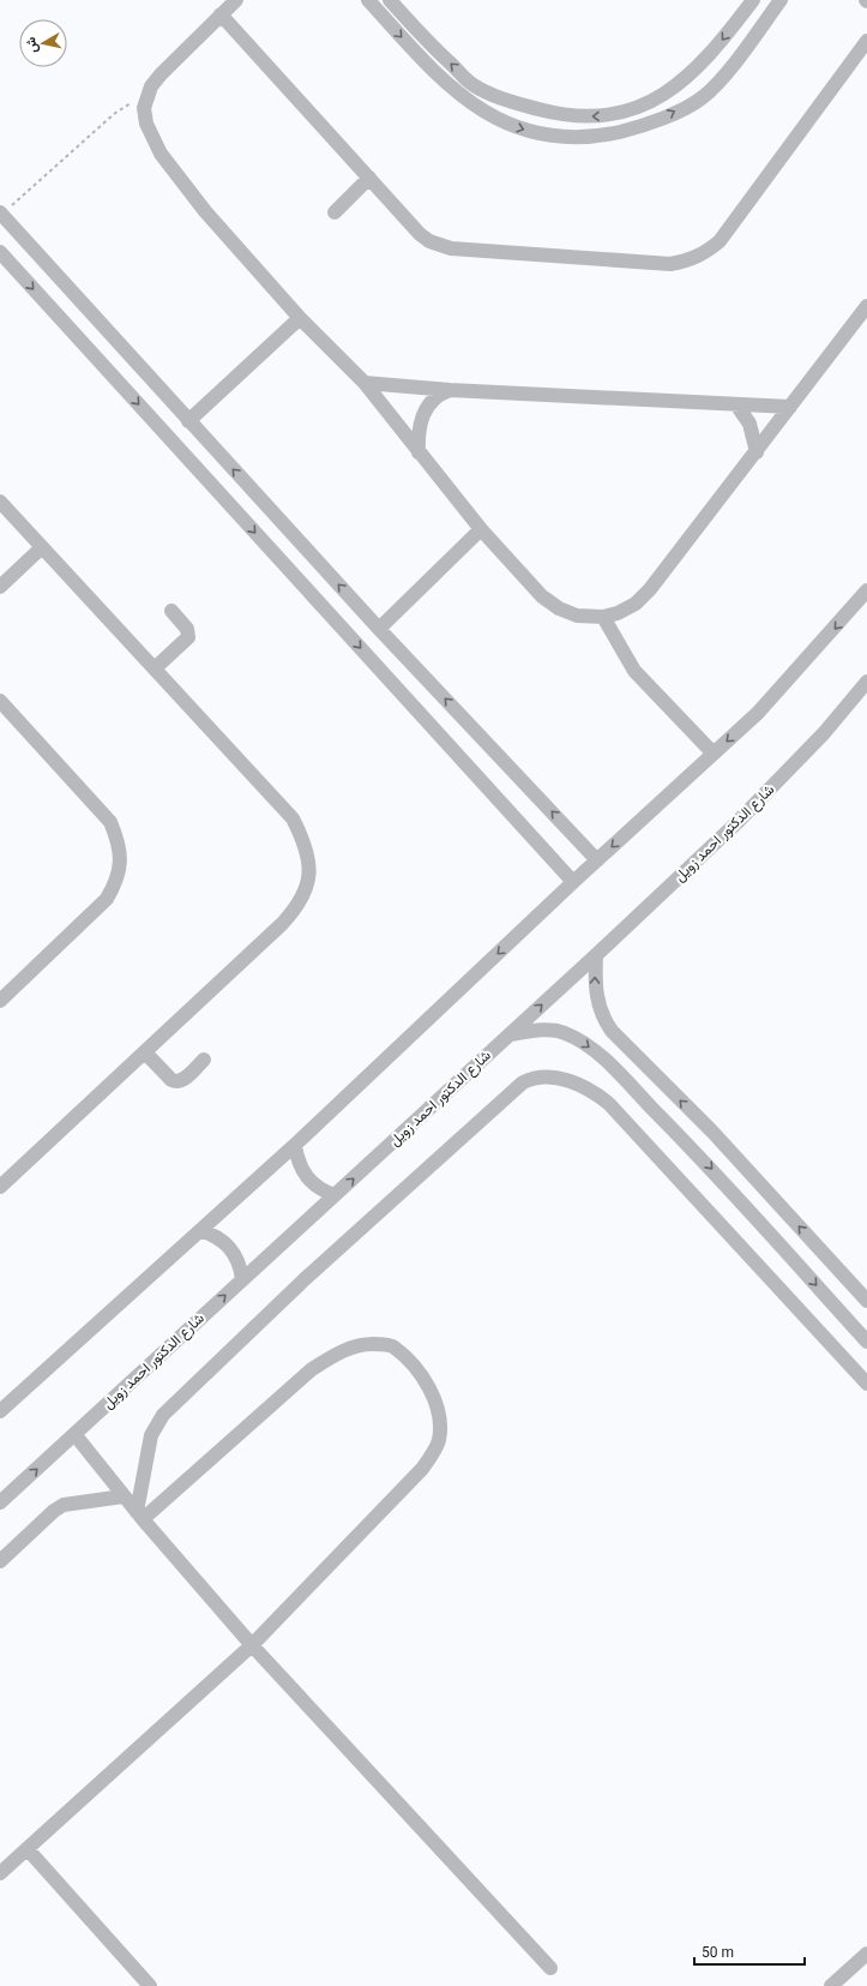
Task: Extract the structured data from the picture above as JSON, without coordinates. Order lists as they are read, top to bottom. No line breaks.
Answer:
{"streets":{"street":["شارع الدكتور احمد زويل"]},"scale_bar":"50 m","north":"left"}
